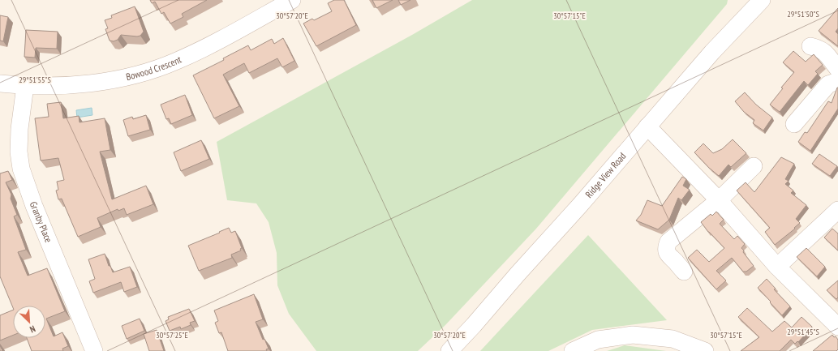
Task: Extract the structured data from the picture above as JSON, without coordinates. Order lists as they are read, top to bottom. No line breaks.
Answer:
{"streets":{"street":["Bowood Crescent","Ridge View Road","Granby Place"]},"crossings":[["Bowood Crescent","Granby Place"]],"north":"bottom right","coordinates":["29°51'50\"S","30°57'20\"E","30°57'15\"E","29°51'55\"S","29°51'45\"S","30°57'25\"E"]}
